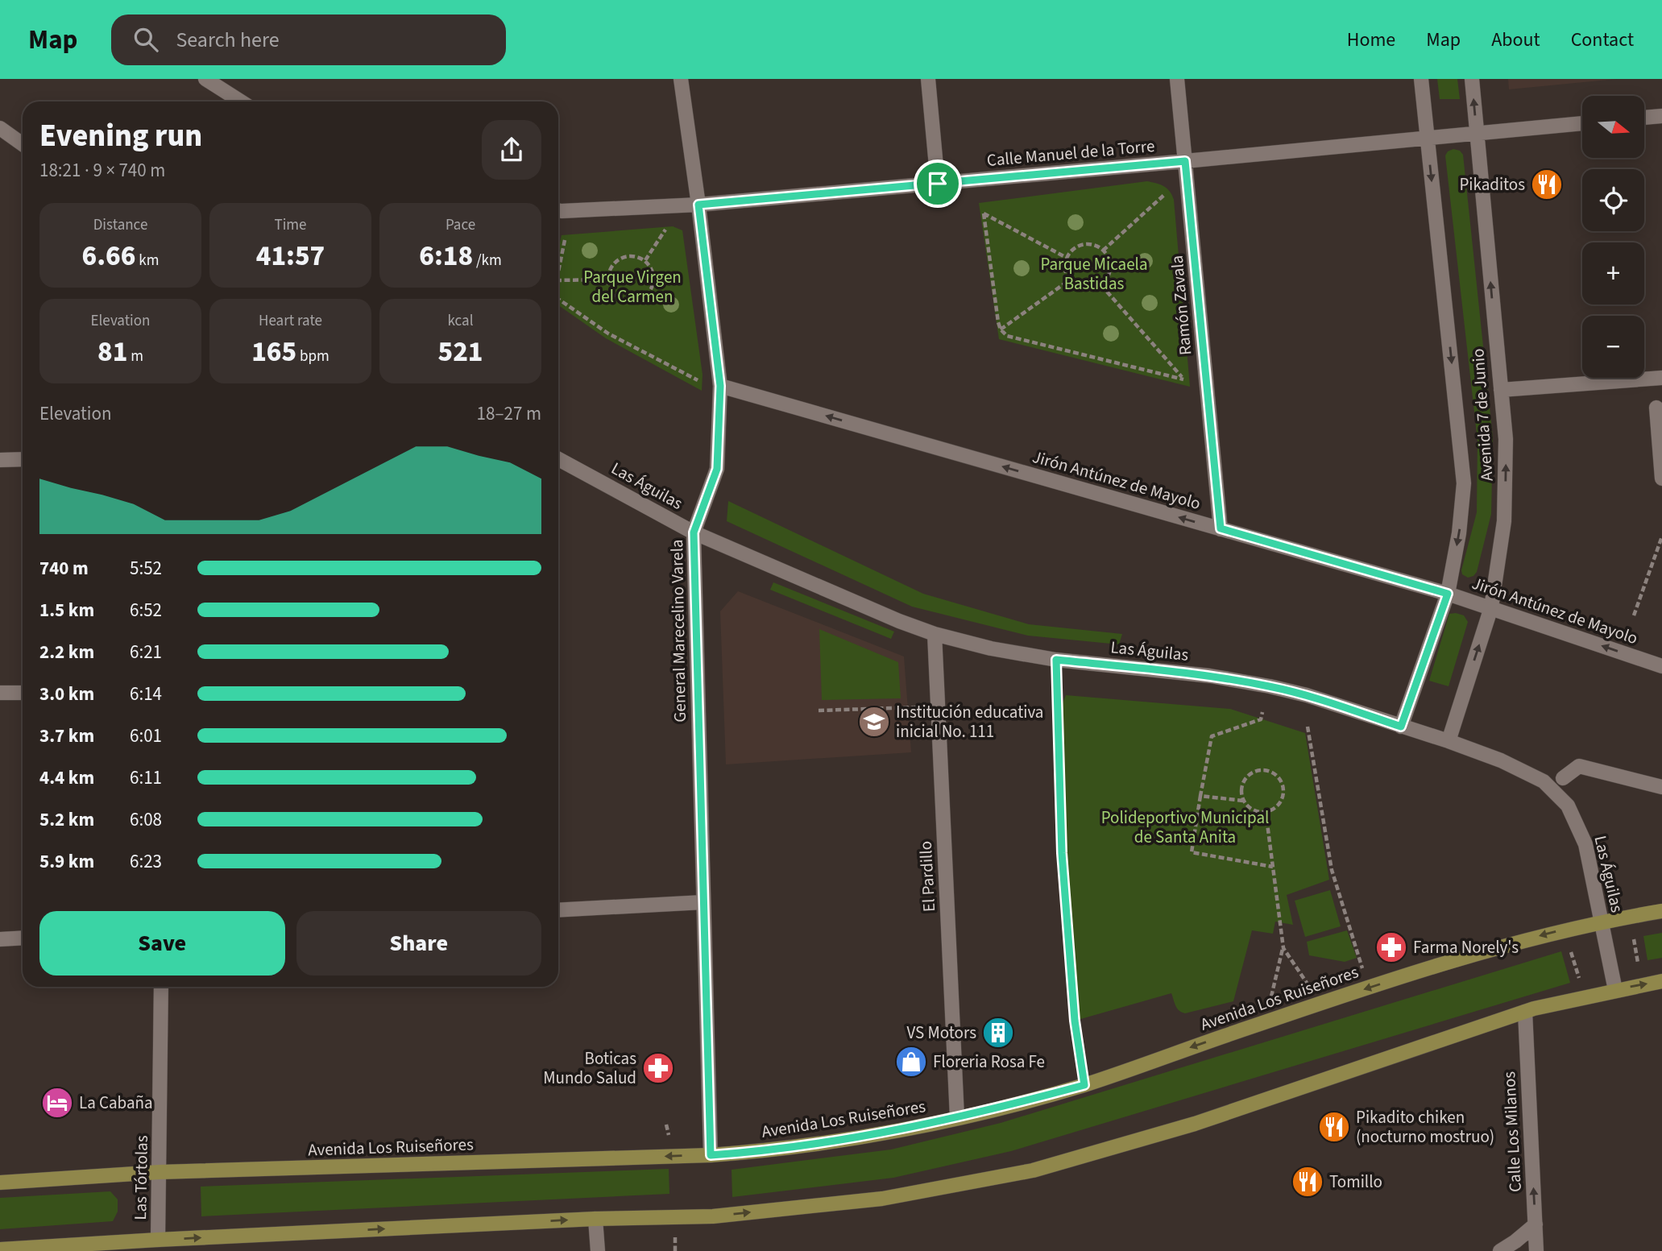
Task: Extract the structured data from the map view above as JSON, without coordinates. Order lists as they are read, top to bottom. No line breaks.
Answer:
{"streets":{"main road":["Avenida Los Ruiseñores"],"street":["Calle Manuel de la Torre","Ramón Zavala","Avenida 7 de Junio","Jirón Antúnez de Mayolo","Las Águilas","General Marecelino Varela","El Pardillo","Calle Los Milanos","Las Tórtolas"]},"crossings":[["Calle Manuel de la Torre","Ramón Zavala"],["Calle Manuel de la Torre","Avenida 7 de Junio"],["Calle Manuel de la Torre","General Marecelino Varela"],["Ramón Zavala","Jirón Antúnez de Mayolo"],["Avenida 7 de Junio","Jirón Antúnez de Mayolo"],["Avenida 7 de Junio","Las Águilas"],["Jirón Antúnez de Mayolo","General Marecelino Varela"],["Las Águilas","General Marecelino Varela"],["Las Águilas","El Pardillo"],["Las Águilas","Avenida Los Ruiseñores"],["General Marecelino Varela","Avenida Los Ruiseñores"],["El Pardillo","Avenida Los Ruiseñores"],["Avenida Los Ruiseñores","Las Tórtolas"]],"one_way":["Jirón Antúnez de Mayolo","Calle Los Milanos"],"parks":["Parque Micaela Bastidas","Parque Virgen del Carmen","Polideportivo Municipal de Santa Anita"],"places":{"restaurant":["Pikaditos","Pikadito chiken (nocturno mostruo)","Tomillo"],"school or university":["Institución educativa inicial No. 111"],"pharmacy":["Farma Norely's","Boticas Mundo Salud"],"building":["VS Motors"],"shop":["Floreria Rosa Fe"],"hotel":["La Cabaña"]},"north":"right","page":{"header":"Map","search":"Search here","nav":["Home","Map","About","Contact"],"map_buttons":["+","−"],"heading":["Evening run","18:21 · 9 × 740 m"],"stats":[["Distance","6.66 km"],["Time","41:57"],["Pace","6:18 /km"],["Elevation","81 m"],["Heart rate","165 bpm"],["kcal","521"]],"chart":["Elevation","18–27 m"],"list":[{"name":"740 m","note":"5:52"},{"name":"1.5 km","note":"6:52"},{"name":"2.2 km","note":"6:21"},{"name":"3.0 km","note":"6:14"},{"name":"3.7 km","note":"6:01"},{"name":"4.4 km","note":"6:11"},{"name":"5.2 km","note":"6:08"},{"name":"5.9 km","note":"6:23"}],"buttons":["Save","Share"]}}
